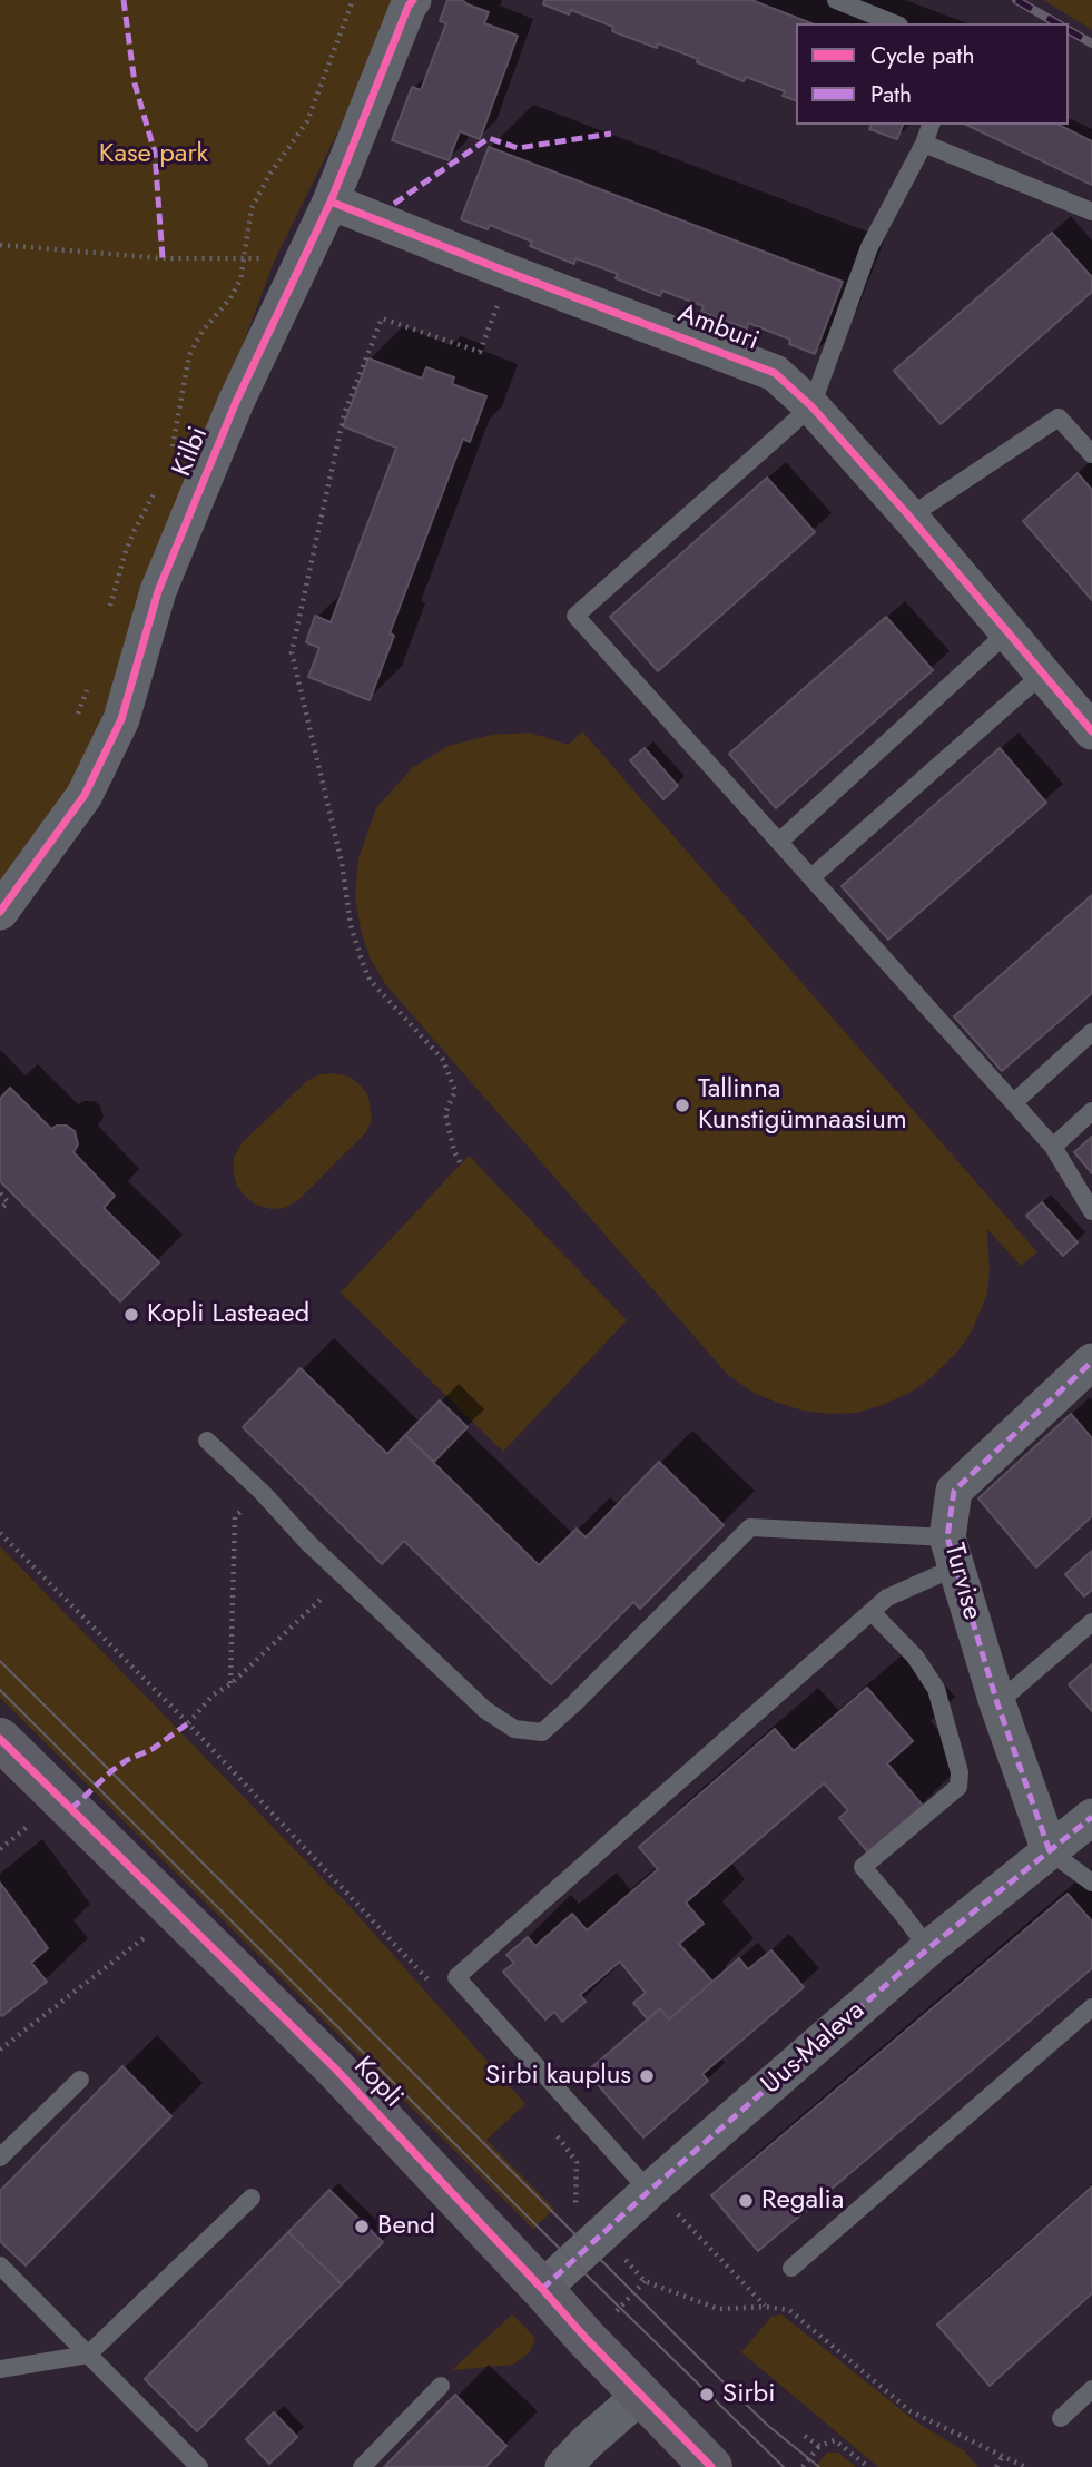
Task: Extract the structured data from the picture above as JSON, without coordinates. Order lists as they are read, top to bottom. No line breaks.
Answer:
{"streets":{"street":["Amburi","Kilbi","Turvise","Uus-Maleva","Kopli"]},"crossings":[["Amburi","Kilbi"],["Turvise","Uus-Maleva"],["Uus-Maleva","Kopli"]],"parks":["Kase park"],"places":["Tallinna Kunstigümnaasium","Kopli Lasteaed","Sirbi kauplus","Regalia","Bend","Sirbi"],"legend":["Cycle path","Path"]}
